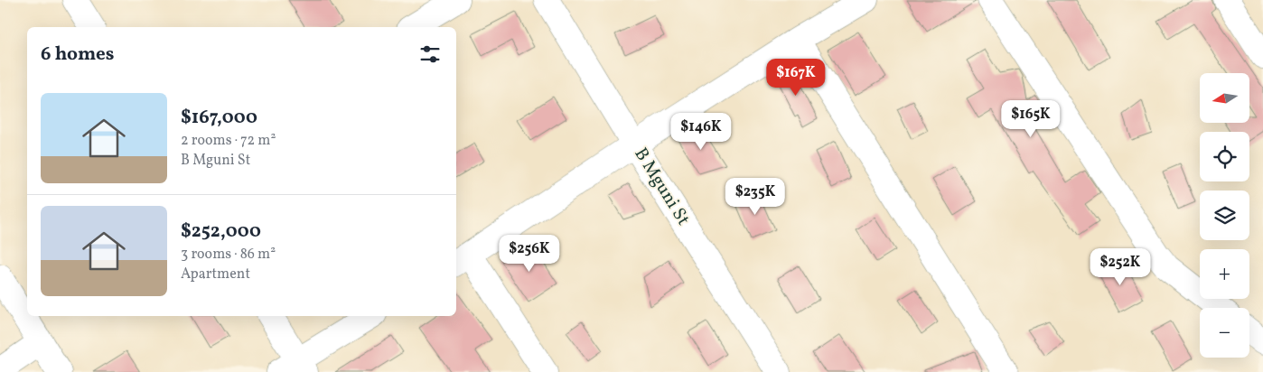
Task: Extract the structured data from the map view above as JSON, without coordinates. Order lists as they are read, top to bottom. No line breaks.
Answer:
{"streets":{"street":["B Mguni St"]},"north":"left","page":{"heading":"6 homes","price":["$167K","$165K","$146K","$235K","$256K","$252K"],"map_buttons":["+","−"],"list":[{"name":"$167,000","note":"2 rooms · 72 m² · B Mguni St"},{"name":"$252,000","note":"3 rooms · 86 m² · Apartment"}]}}
